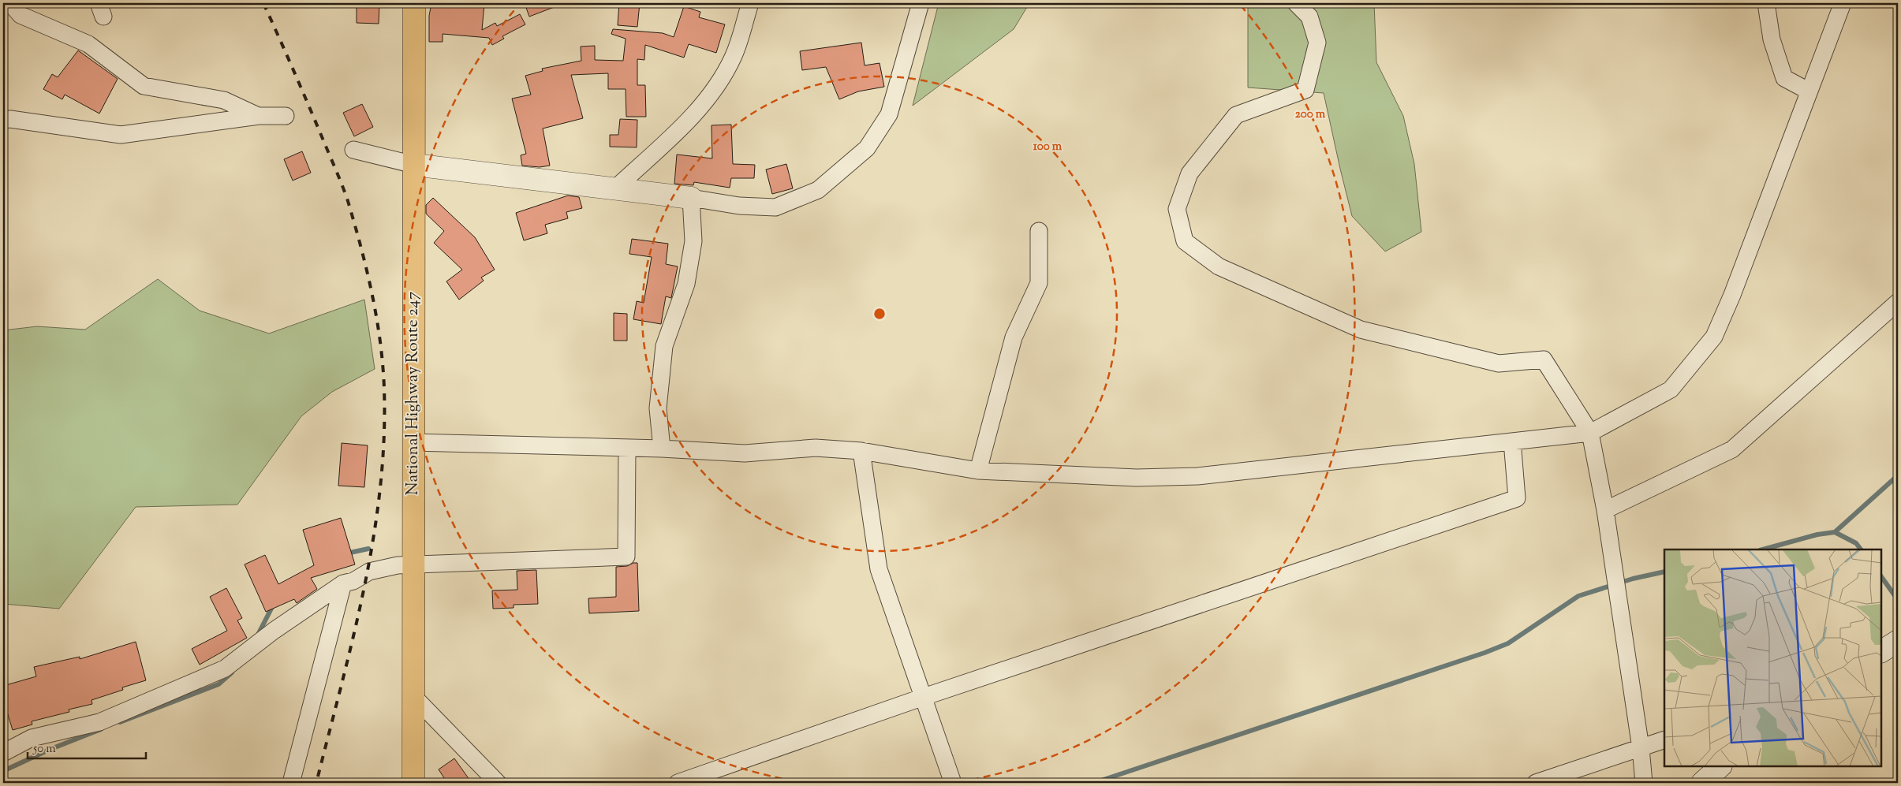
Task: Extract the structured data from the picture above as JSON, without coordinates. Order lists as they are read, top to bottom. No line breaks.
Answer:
{"streets":{"highway":["National Highway Route 247"]},"scale_bar":"50 m","rings":["200 m","100 m"]}
